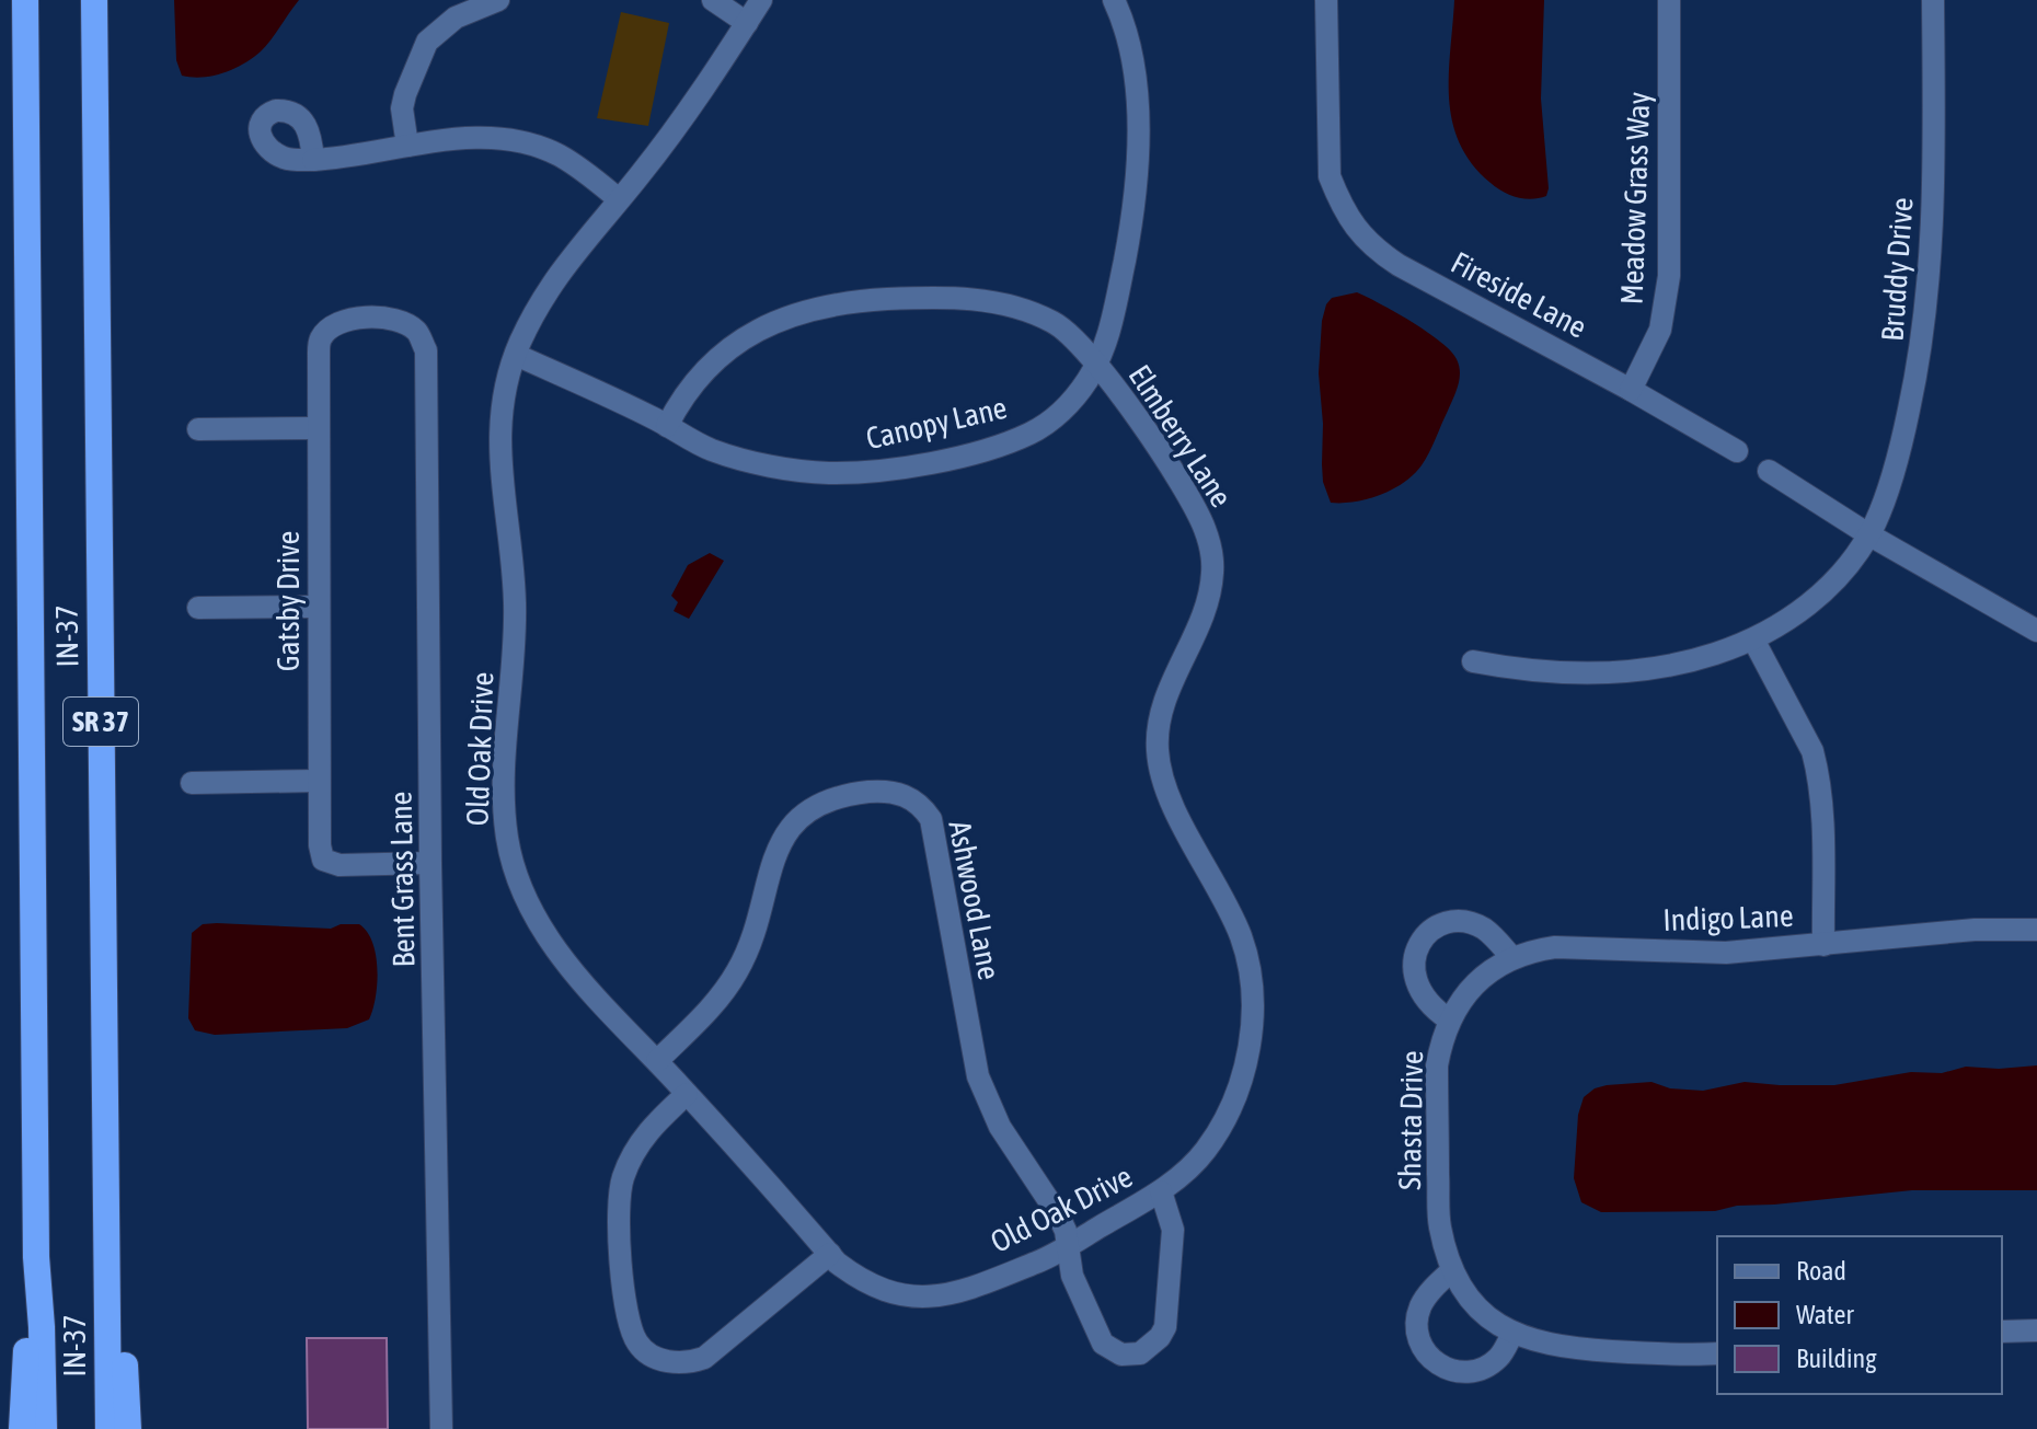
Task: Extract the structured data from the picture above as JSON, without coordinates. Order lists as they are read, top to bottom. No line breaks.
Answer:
{"streets":{"highway":["IN-37","SR 37"],"street":["Meadow Grass Way","Bruddy Drive","Fireside Lane","Canopy Lane","Elmberry Lane","Gatsby Drive","Old Oak Drive","Bent Grass Lane","Ashwood Lane","Indigo Lane","Shasta Drive"]},"crossings":[["Meadow Grass Way","Fireside Lane"],["Canopy Lane","Elmberry Lane"],["Canopy Lane","Old Oak Drive"],["Elmberry Lane","Old Oak Drive"],["Elmberry Lane","Ashwood Lane"],["Gatsby Drive","Bent Grass Lane"],["Old Oak Drive","Ashwood Lane"],["Indigo Lane","Shasta Drive"]],"legend":["Road","Water","Building"]}
